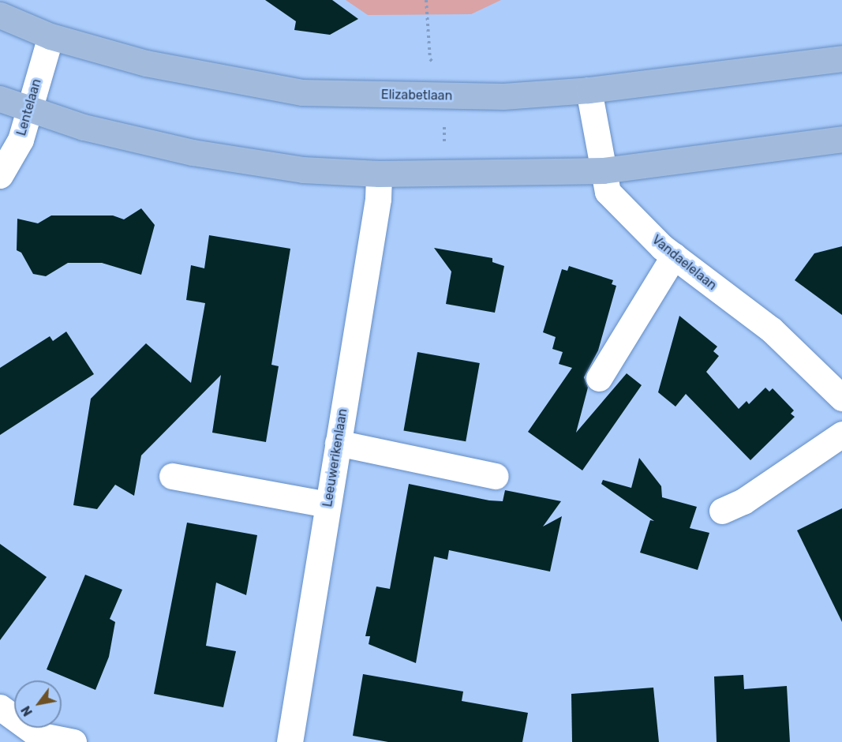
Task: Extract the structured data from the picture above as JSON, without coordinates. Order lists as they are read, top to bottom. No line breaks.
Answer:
{"streets":{"main road":["Elizabetlaan"],"street":["Lentelaan","Vandaelelaan","Leeuwerikenlaan"]},"crossings":[["Elizabetlaan","Lentelaan"],["Elizabetlaan","Vandaelelaan"]],"north":"bottom left"}
